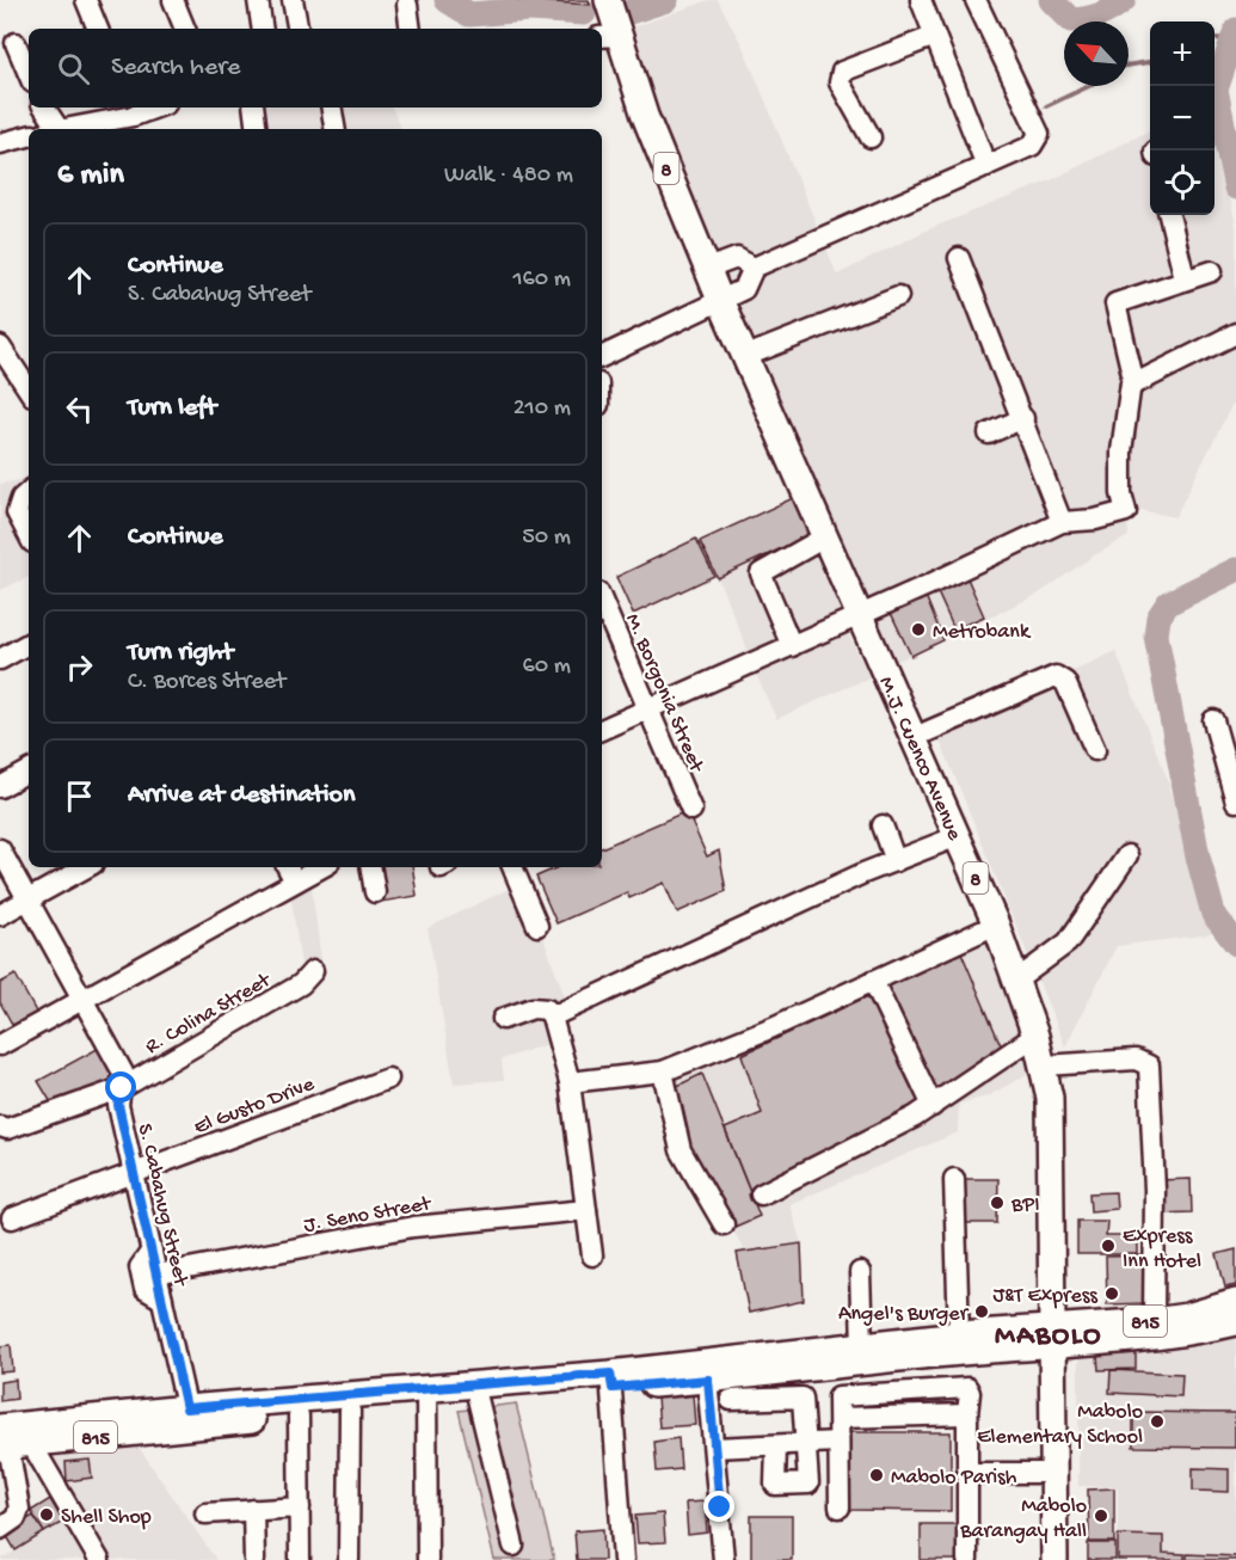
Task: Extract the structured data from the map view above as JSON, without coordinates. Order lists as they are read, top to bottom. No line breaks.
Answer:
{"streets":{"main road":["8","M.J. Cuenco Avenue","815"],"street":["M. Borgonia Street","R. Colina Street","El Gusto Drive","S. Cabahug Street","J. Seno Street"]},"crossings":[["M.J. Cuenco Avenue","815"],["R. Colina Street","S. Cabahug Street"],["El Gusto Drive","S. Cabahug Street"],["S. Cabahug Street","J. Seno Street"],["S. Cabahug Street","815"]],"districts":["MABOLO"],"places":["Metrobank","BPI","Express Inn Hotel","J&T Express","Angel's Burger","Mabolo Elementary School","Mabolo Parish","Shell Shop","Mabolo Barangay Hall"],"north":"top left","page":{"map_buttons":["+","−"],"search":"Search here","heading":["6 min","Walk · 480 m"],"list":[["Continue","S. Cabahug Street","160 m"],["Turn left","210 m"],["Continue","50 m"],["Turn right","C. Borces Street","60 m"],"Arrive at destination"]}}
